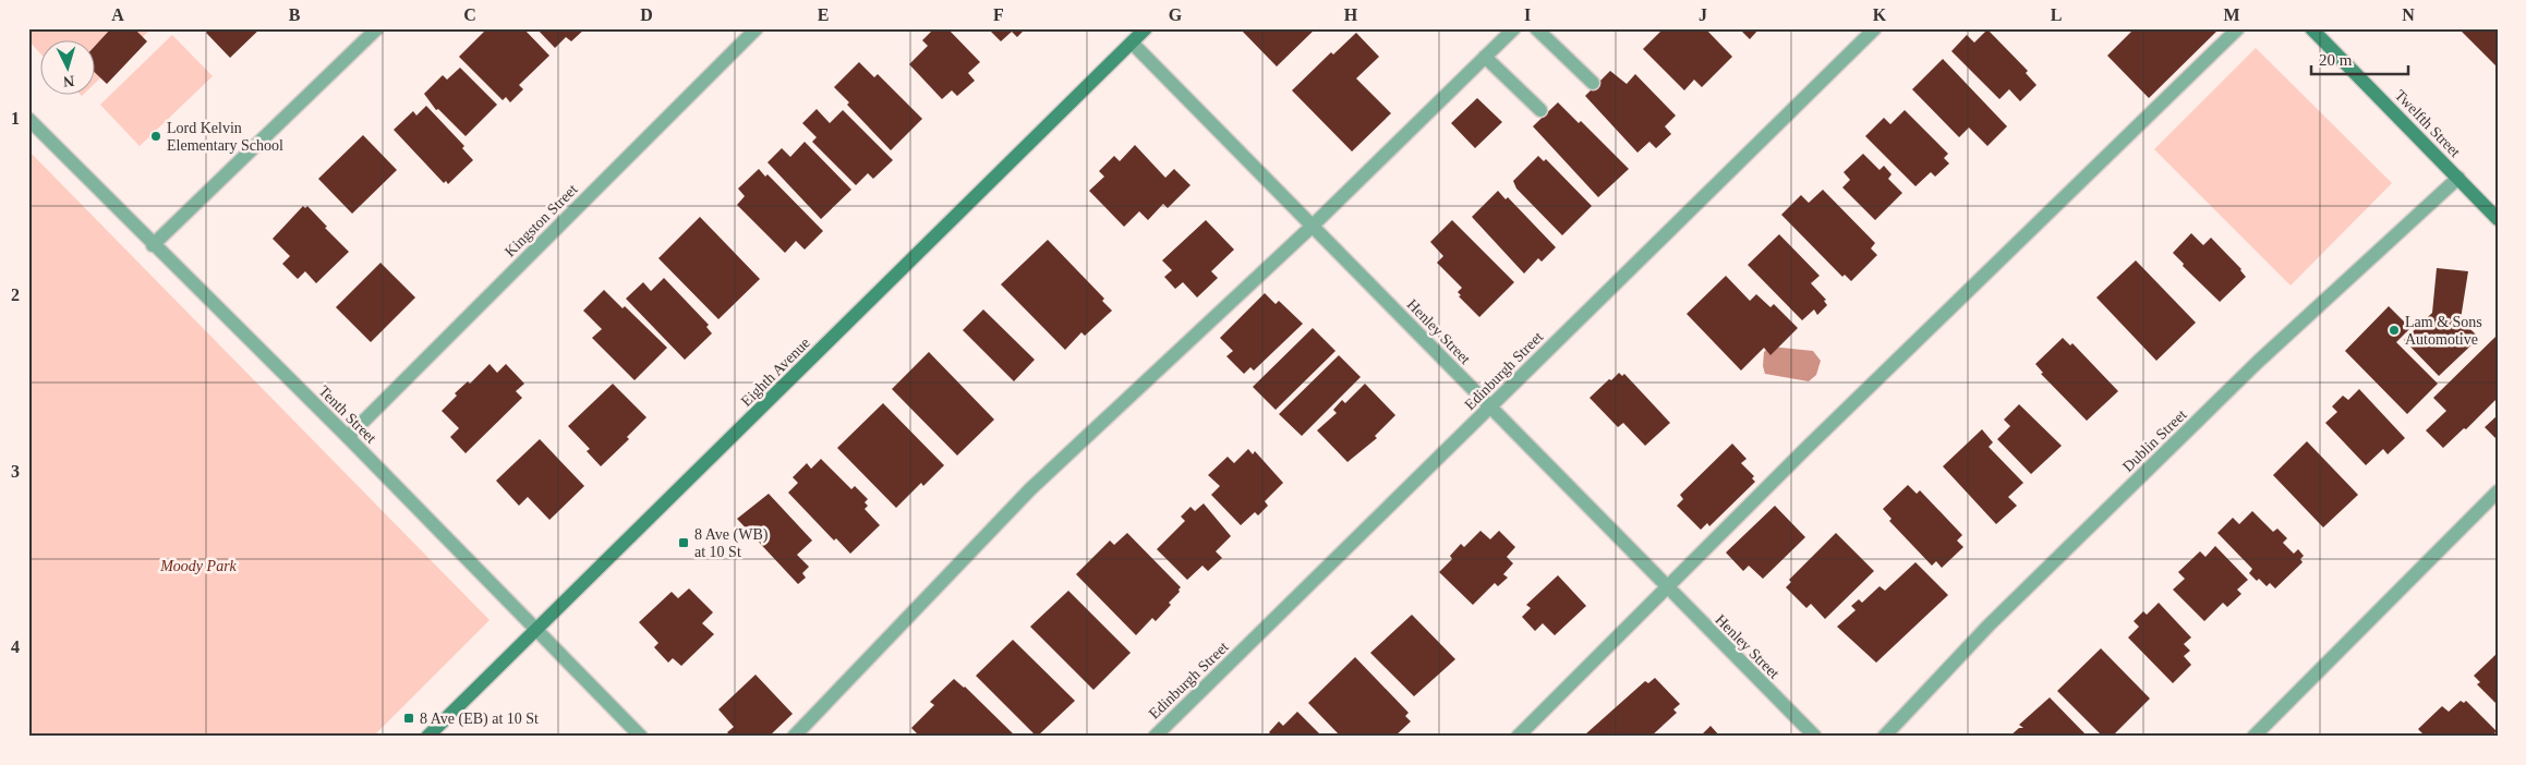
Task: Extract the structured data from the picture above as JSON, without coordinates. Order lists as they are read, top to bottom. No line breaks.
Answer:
{"streets":{"street":["Twelfth Street","Kingston Street","Henley Street","Edinburgh Street","Eighth Avenue","Tenth Street","Dublin Street"]},"crossings":[["Twelfth Street","Dublin Street"],["Kingston Street","Tenth Street"],["Henley Street","Edinburgh Street"],["Henley Street","Eighth Avenue"],["Eighth Avenue","Tenth Street"]],"parks":["Moody Park"],"places":{"other":["Lord Kelvin Elementary School","Lam & Sons Automotive"],"transit":["8 Ave (WB) at 10 St","8 Ave (EB) at 10 St"]},"scale_bar":"20 m","north":"bottom","grid":{"columns":["A","B","C","D","E","F","G","H","I","J","K","L","M","N"],"rows":["1","2","3","4"]}}
